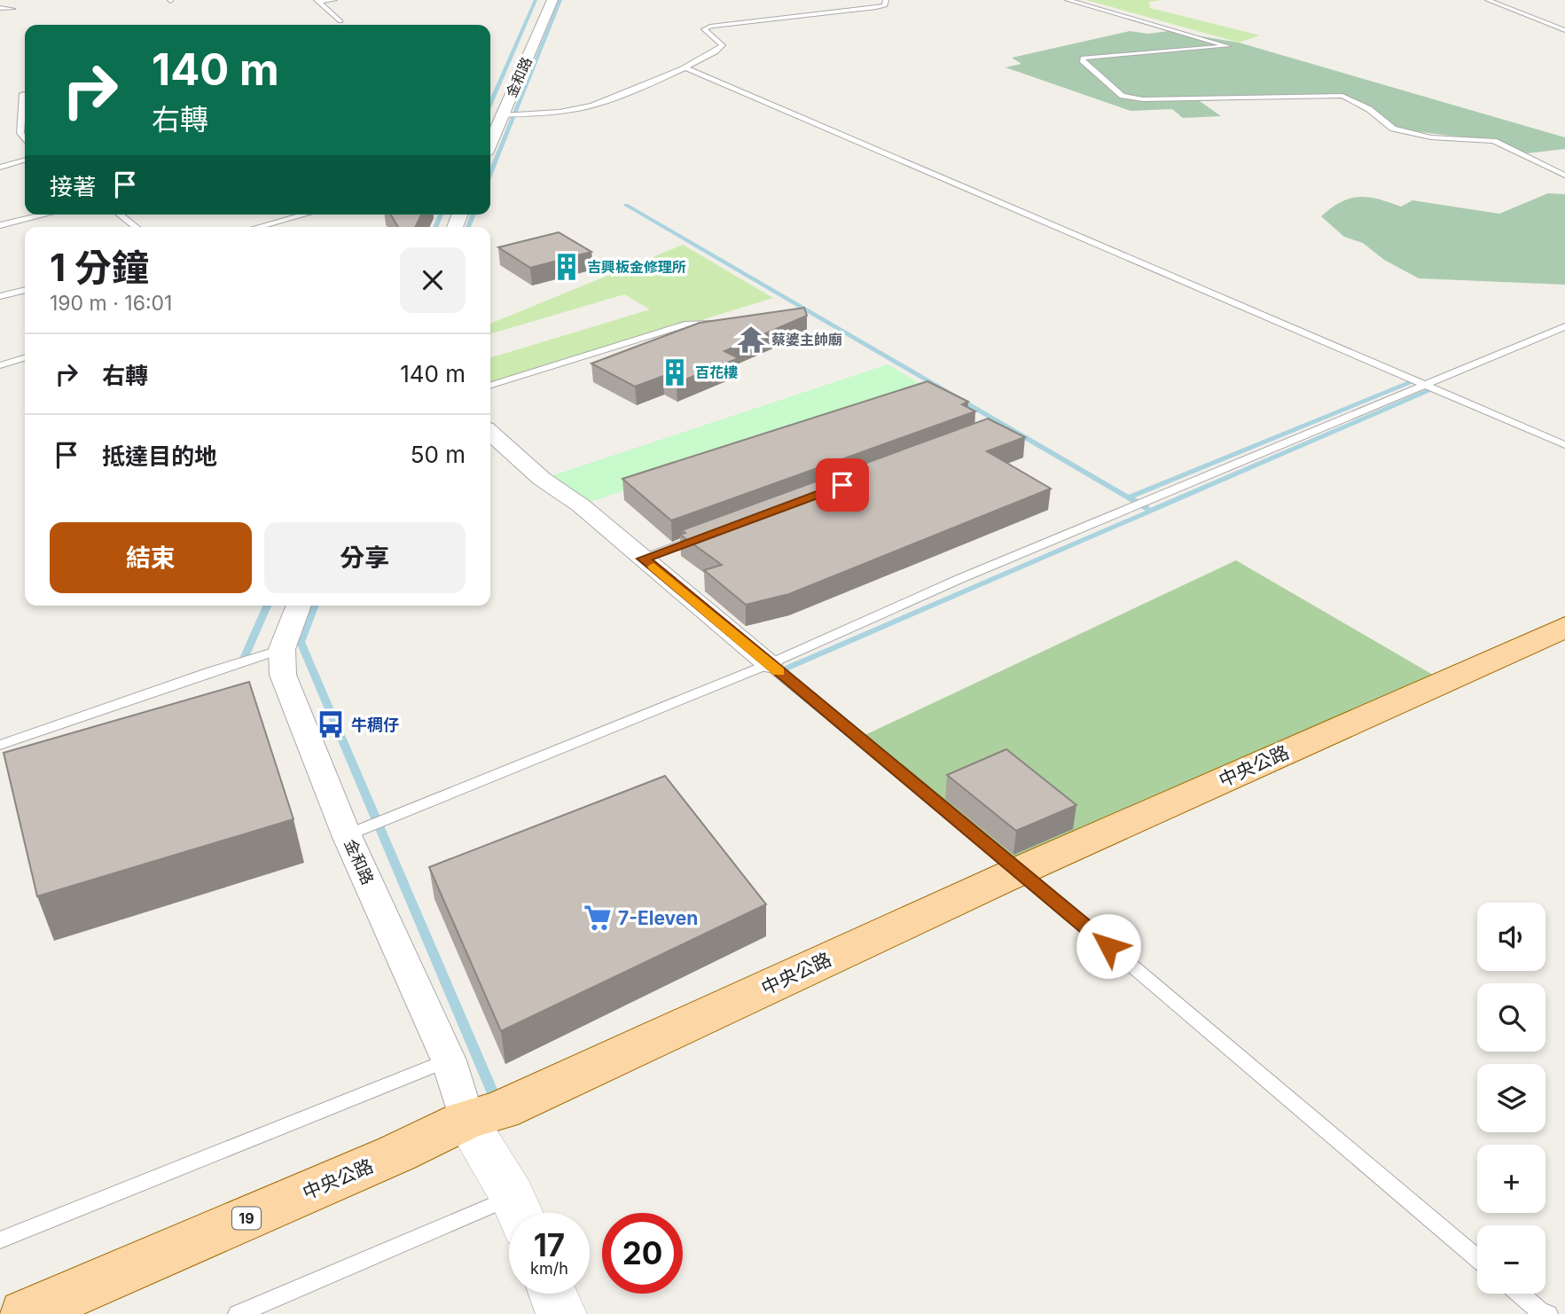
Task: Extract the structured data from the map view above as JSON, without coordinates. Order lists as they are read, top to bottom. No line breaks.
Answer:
{"streets":{"main road":["中央公路","19"],"street":["金和路"]},"crossings":[["金和路","中央公路"]],"places":{"building":["吉興板金修理所","百花樓"],"temple":["蔡婆主帥廟"],"bus stop":["牛稠仔"],"supermarket":["7-Eleven"]},"page":{"turn":["140 m","右轉"],"then":"接著","heading":["1 分鐘","190 m · 16:01"],"list":[{"name":"右轉","value":"140 m"},{"name":"抵達目的地","value":"50 m"}],"buttons":["結束","分享"],"map_buttons":["+","−"],"speed":"17 km/h","limit":"20"}}
